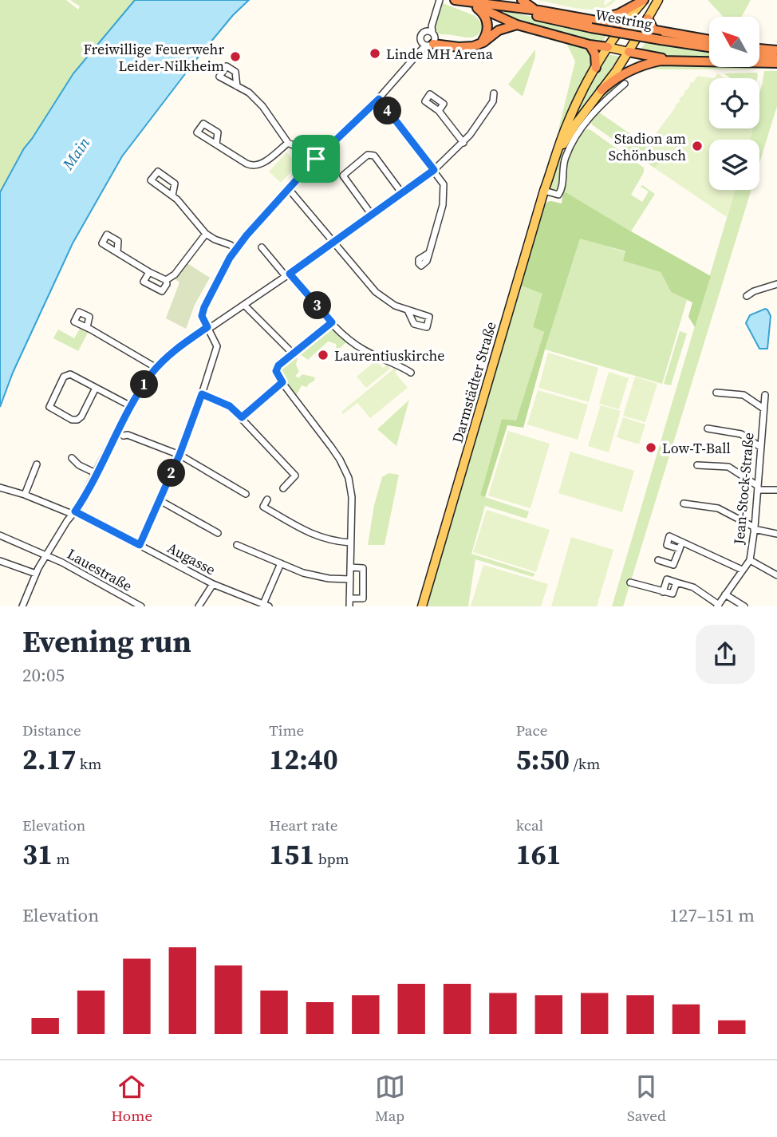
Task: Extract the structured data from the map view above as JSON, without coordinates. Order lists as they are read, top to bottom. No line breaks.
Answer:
{"streets":{"highway":["Westring"],"main road":["Darmstädter Straße"],"street":["Jean-Stock-Straße","Augasse","Lauestraße"]},"water":["Main"],"places":["Linde MH Arena","Freiwillige Feuerwehr Leider-Nilkheim","Stadion am Schönbusch","Laurentiuskirche","Low-T-Ball"],"north":"top left","page":{"pins":["4","3","1","2"],"heading":["Evening run","20:05"],"stats":[["Distance","2.17 km"],["Time","12:40"],["Pace","5:50 /km"],["Elevation","31 m"],["Heart rate","151 bpm"],["kcal","161"]],"chart":["Elevation","127–151 m"],"tabs":["Home","Map","Saved"]}}
